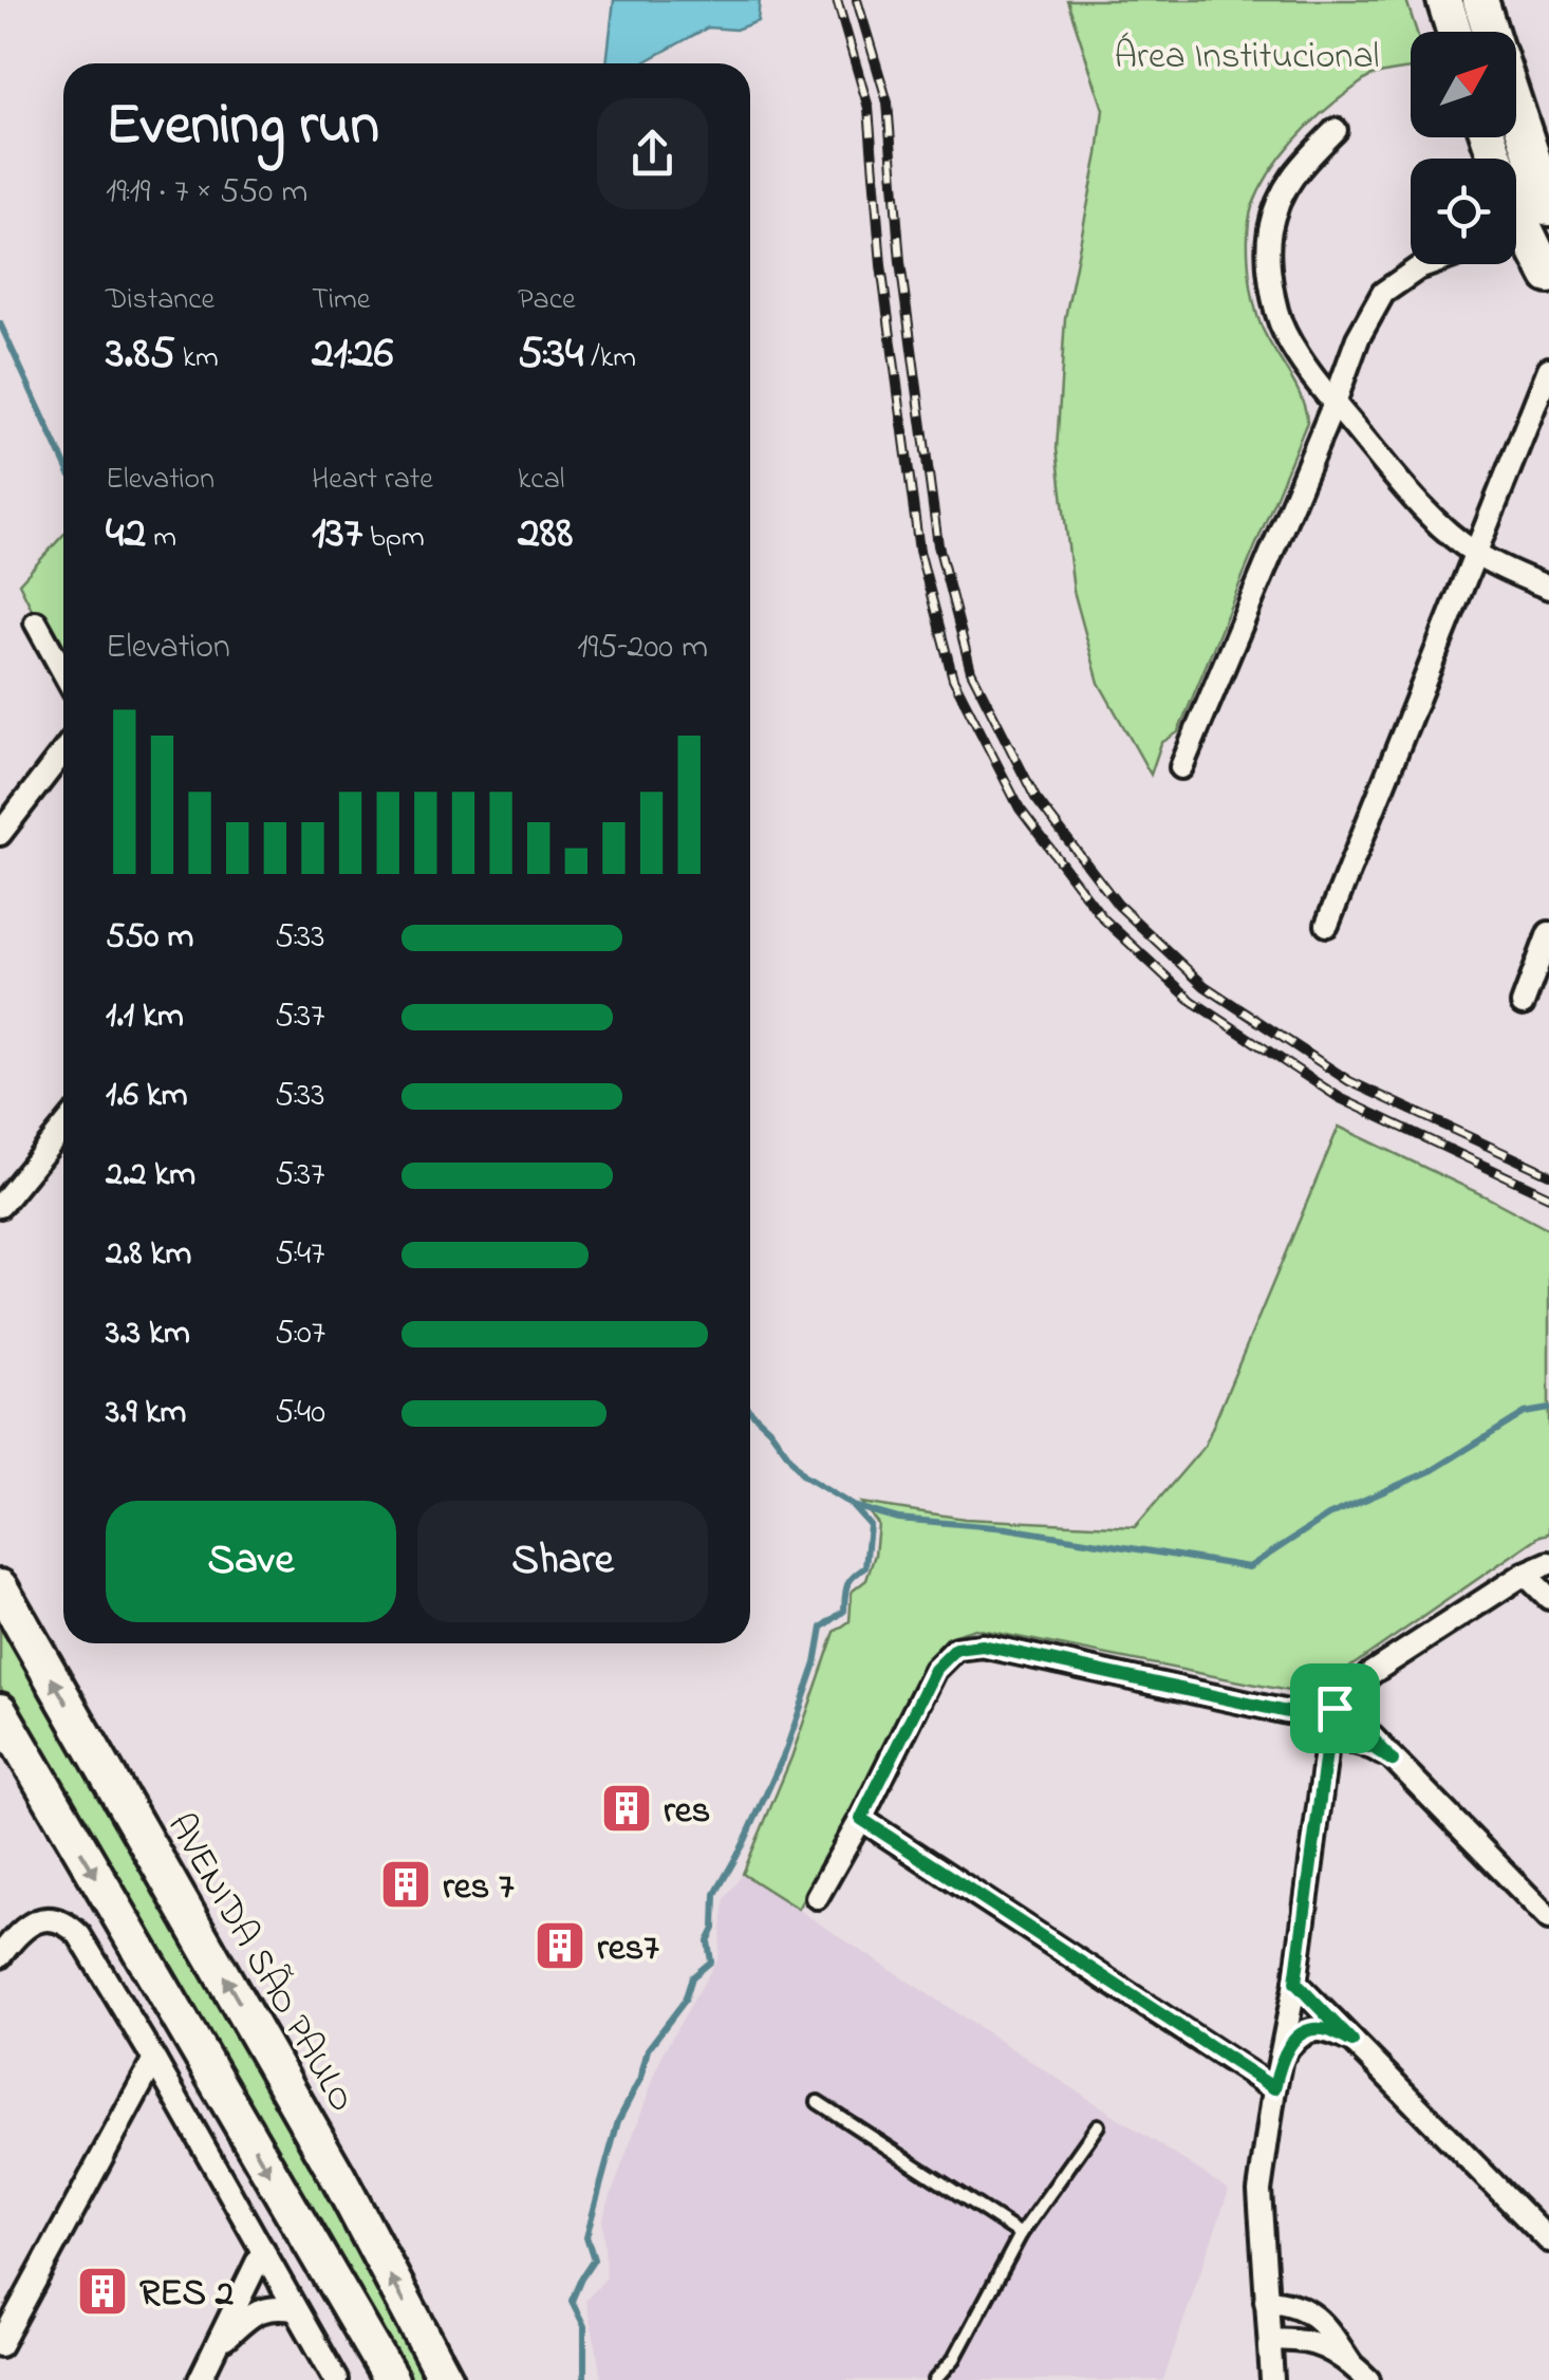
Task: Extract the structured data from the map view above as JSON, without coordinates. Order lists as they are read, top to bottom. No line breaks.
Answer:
{"streets":{"main road":["AVENIDA SÃO PAULO"]},"parks":["Área Institucional"],"places":{"building":["res","res 7","res7","RES 2"]},"north":"top right","page":{"heading":["Evening run","19:19 · 7 × 550 m"],"stats":[["Distance","3.85 km"],["Time","21:26"],["Pace","5:34 /km"],["Elevation","42 m"],["Heart rate","137 bpm"],["kcal","288"]],"chart":["Elevation","195–200 m"],"list":[{"name":"550 m","note":"5:33"},{"name":"1.1 km","note":"5:37"},{"name":"1.6 km","note":"5:33"},{"name":"2.2 km","note":"5:37"},{"name":"2.8 km","note":"5:47"},{"name":"3.3 km","note":"5:07"},{"name":"3.9 km","note":"5:40"}],"buttons":["Save","Share"]}}
